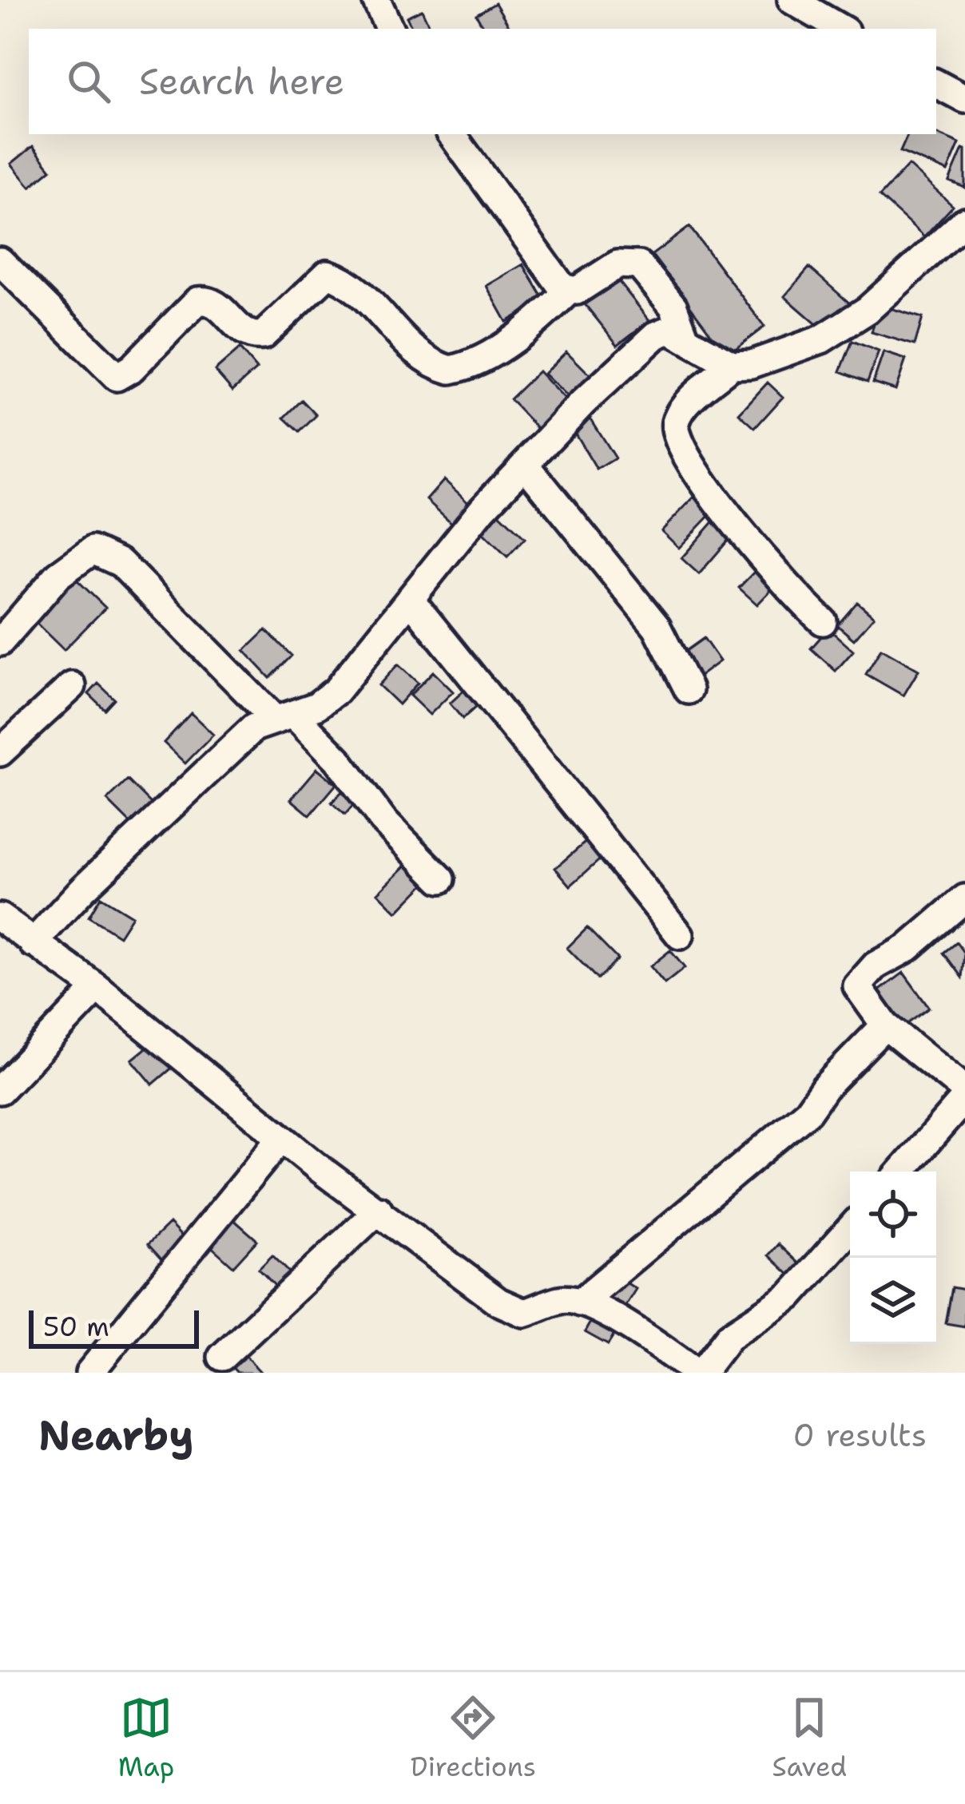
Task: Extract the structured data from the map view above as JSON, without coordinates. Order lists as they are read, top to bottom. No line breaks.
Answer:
{"scale_bar":"50 m","page":{"search":"Search here","scale":"50 m","heading":["Nearby","0 results"],"nav":["Map","Directions","Saved"]}}
